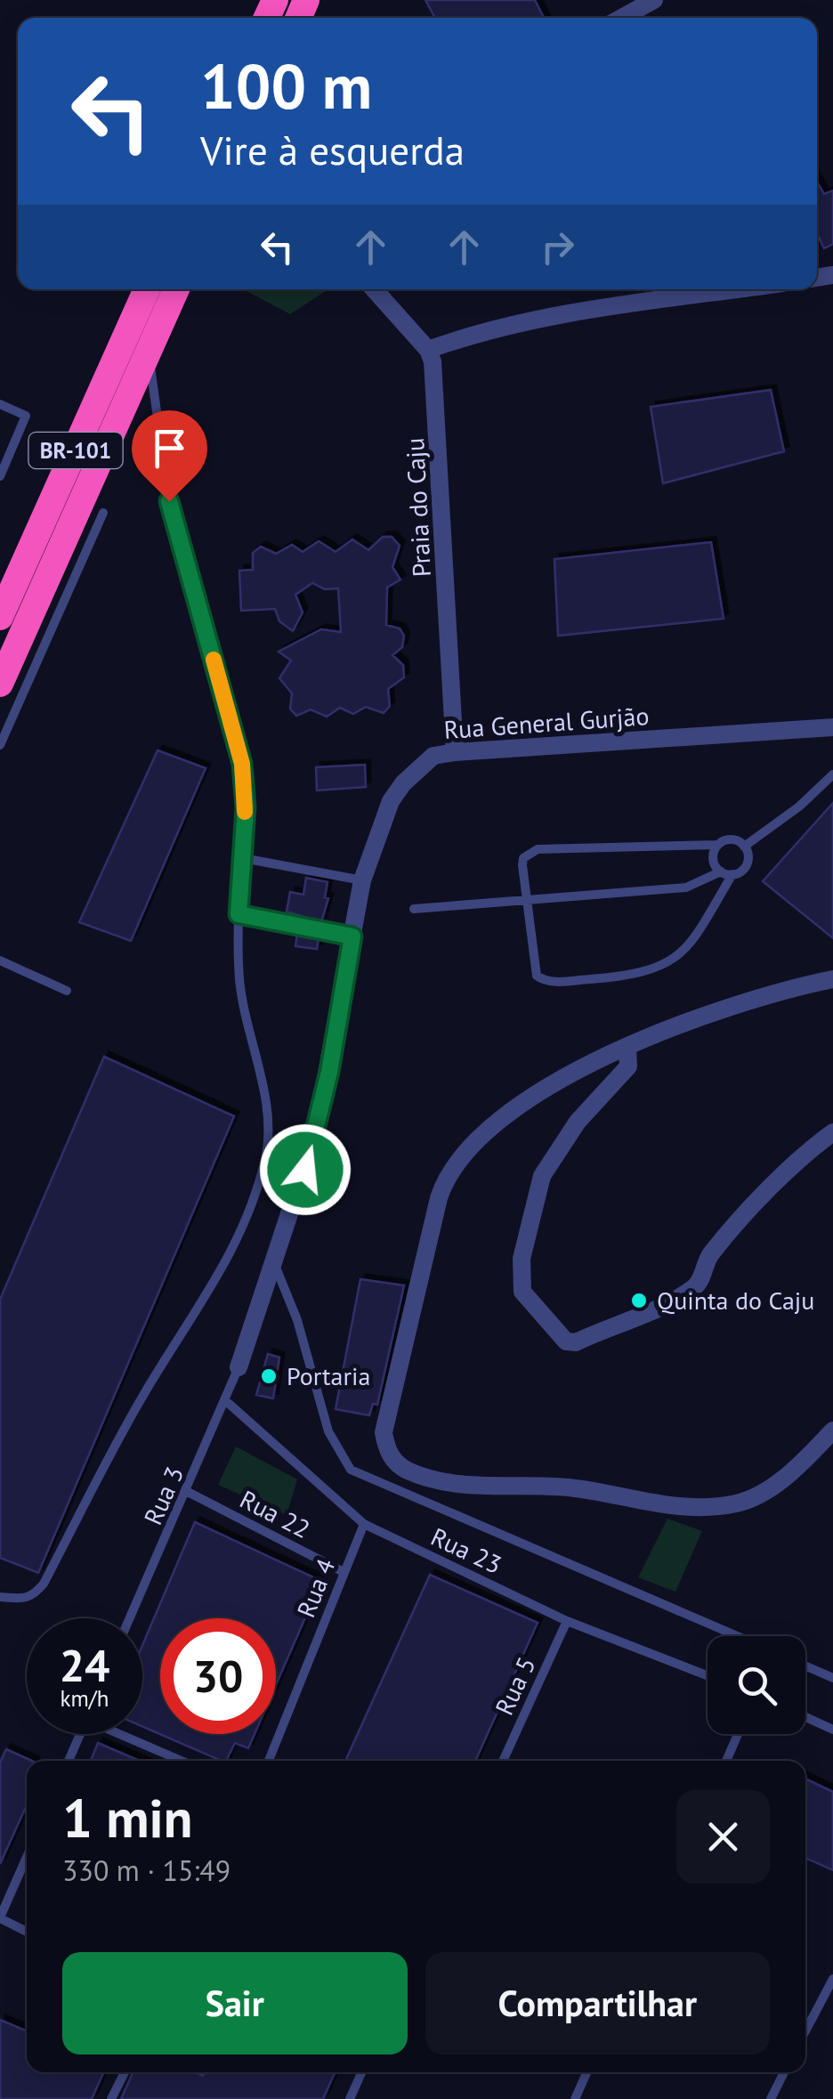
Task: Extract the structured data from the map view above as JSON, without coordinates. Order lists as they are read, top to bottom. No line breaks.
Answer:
{"streets":{"highway":["BR-101"],"street":["Praia do Caju","Rua General Gurjão"],"lane":["Rua 3","Rua 22","Rua 23","Rua 4","Rua 5"]},"crossings":[["Praia do Caju","Rua General Gurjão"],["Rua General Gurjão","Rua 3"],["Rua 3","Rua 22"],["Rua 3","Rua 23"],["Rua 22","Rua 4"],["Rua 23","Rua 4"],["Rua 23","Rua 5"]],"places":["Quinta do Caju","Portaria"],"page":{"turn":["100 m","Vire à esquerda"],"speed":"24 km/h","limit":"30","heading":["1 min","330 m · 15:49"],"buttons":["Sair","Compartilhar"]}}
